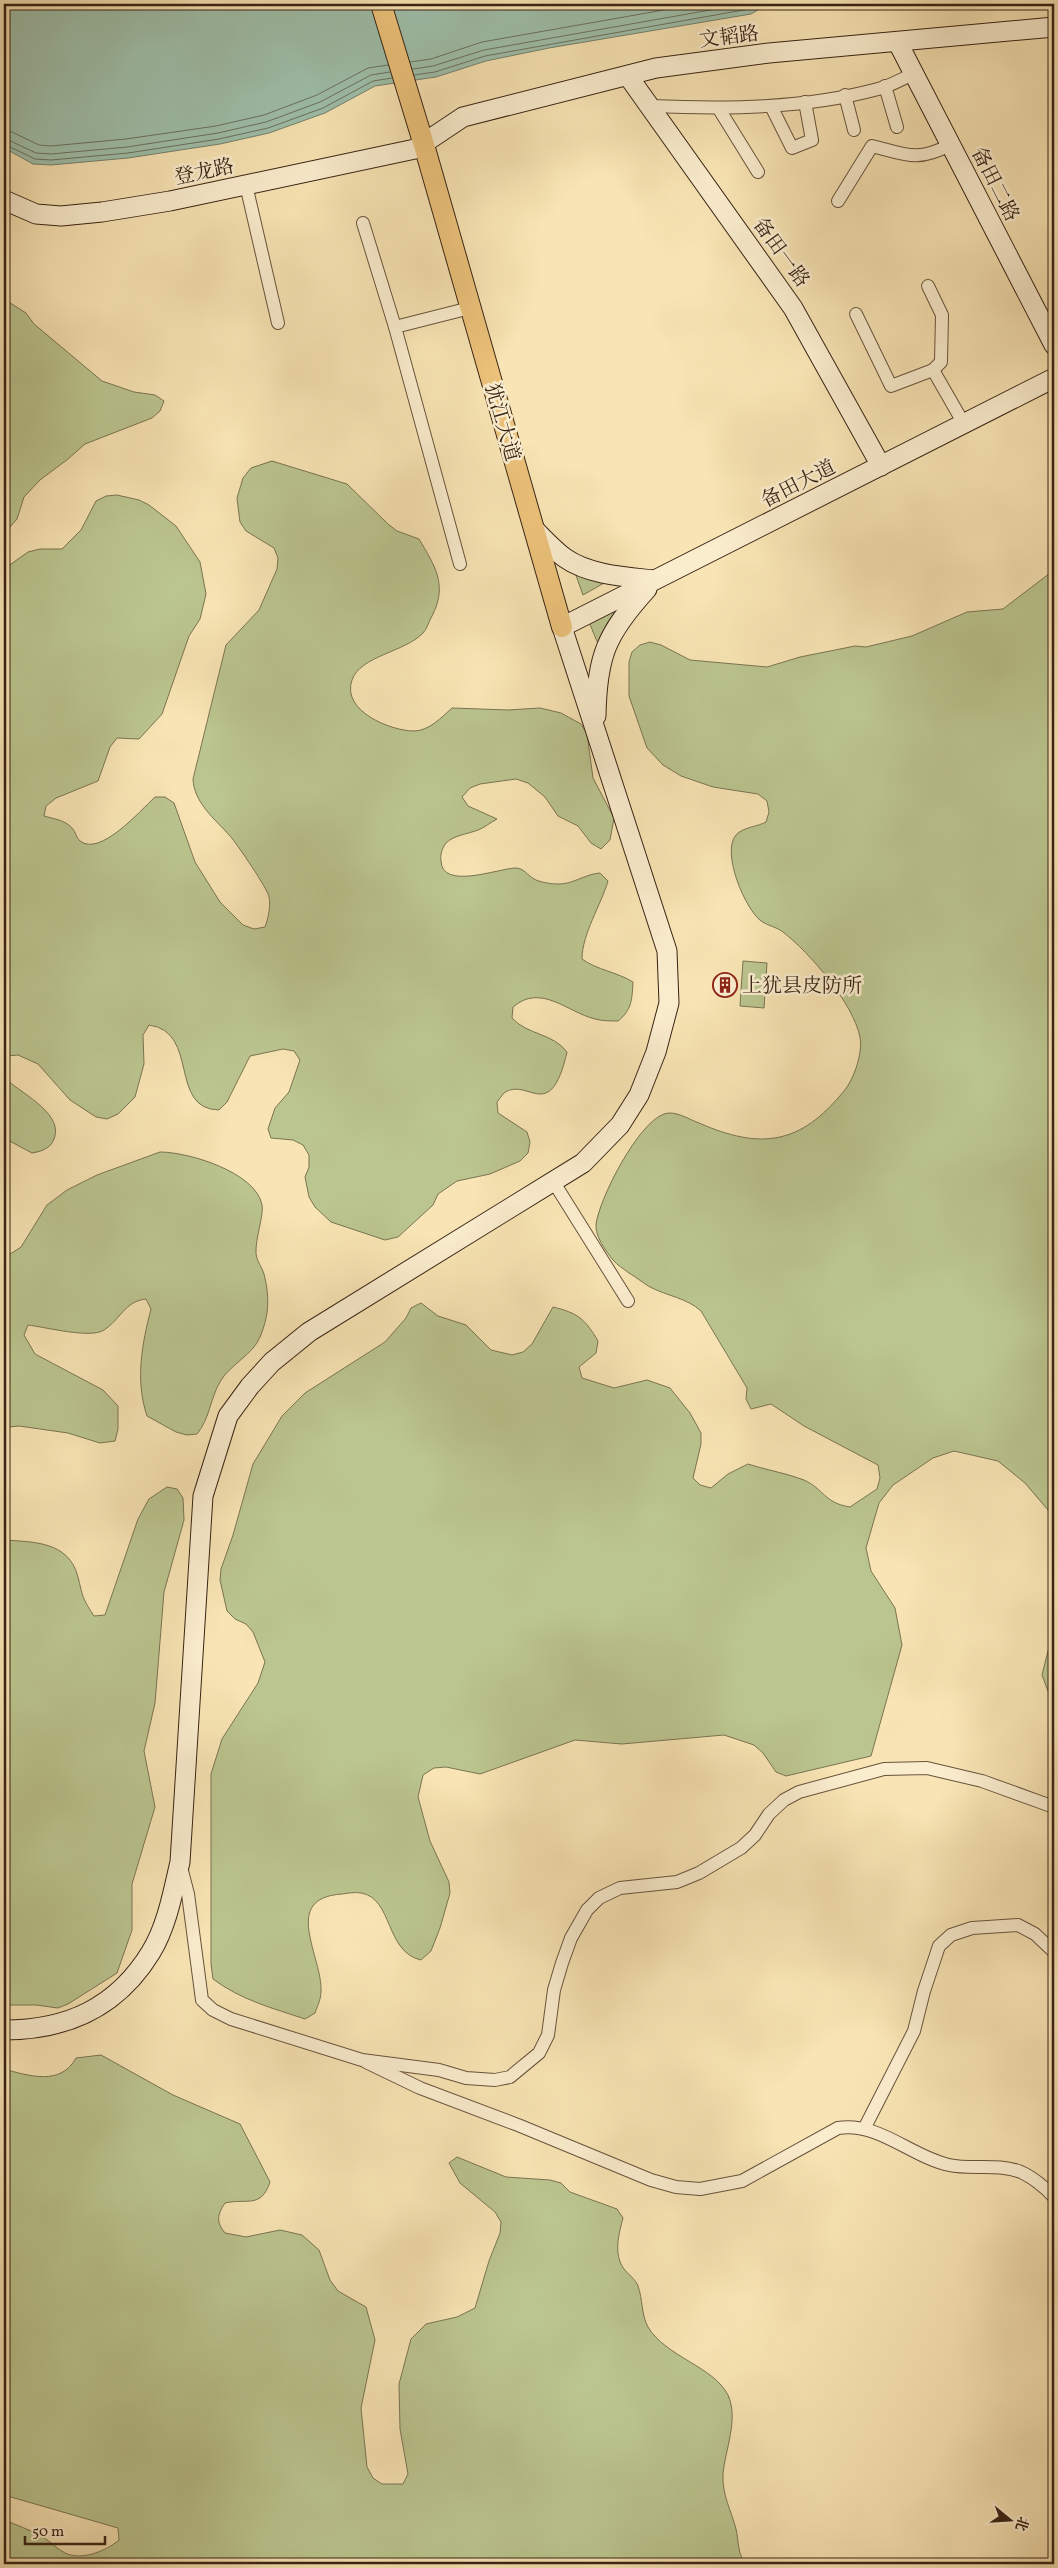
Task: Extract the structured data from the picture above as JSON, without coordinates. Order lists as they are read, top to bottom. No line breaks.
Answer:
{"streets":{"main road":["文韬路","登龙路","备田二路","备田一路","犹江大道","备田大道"]},"crossings":[["文韬路","登龙路"],["文韬路","备田二路"],["文韬路","备田一路"],["文韬路","犹江大道"],["登龙路","犹江大道"],["备田一路","备田大道"],["犹江大道","备田大道"]],"places":{"building":["上犹县皮防所"]},"scale_bar":"50 m","north":"right"}
